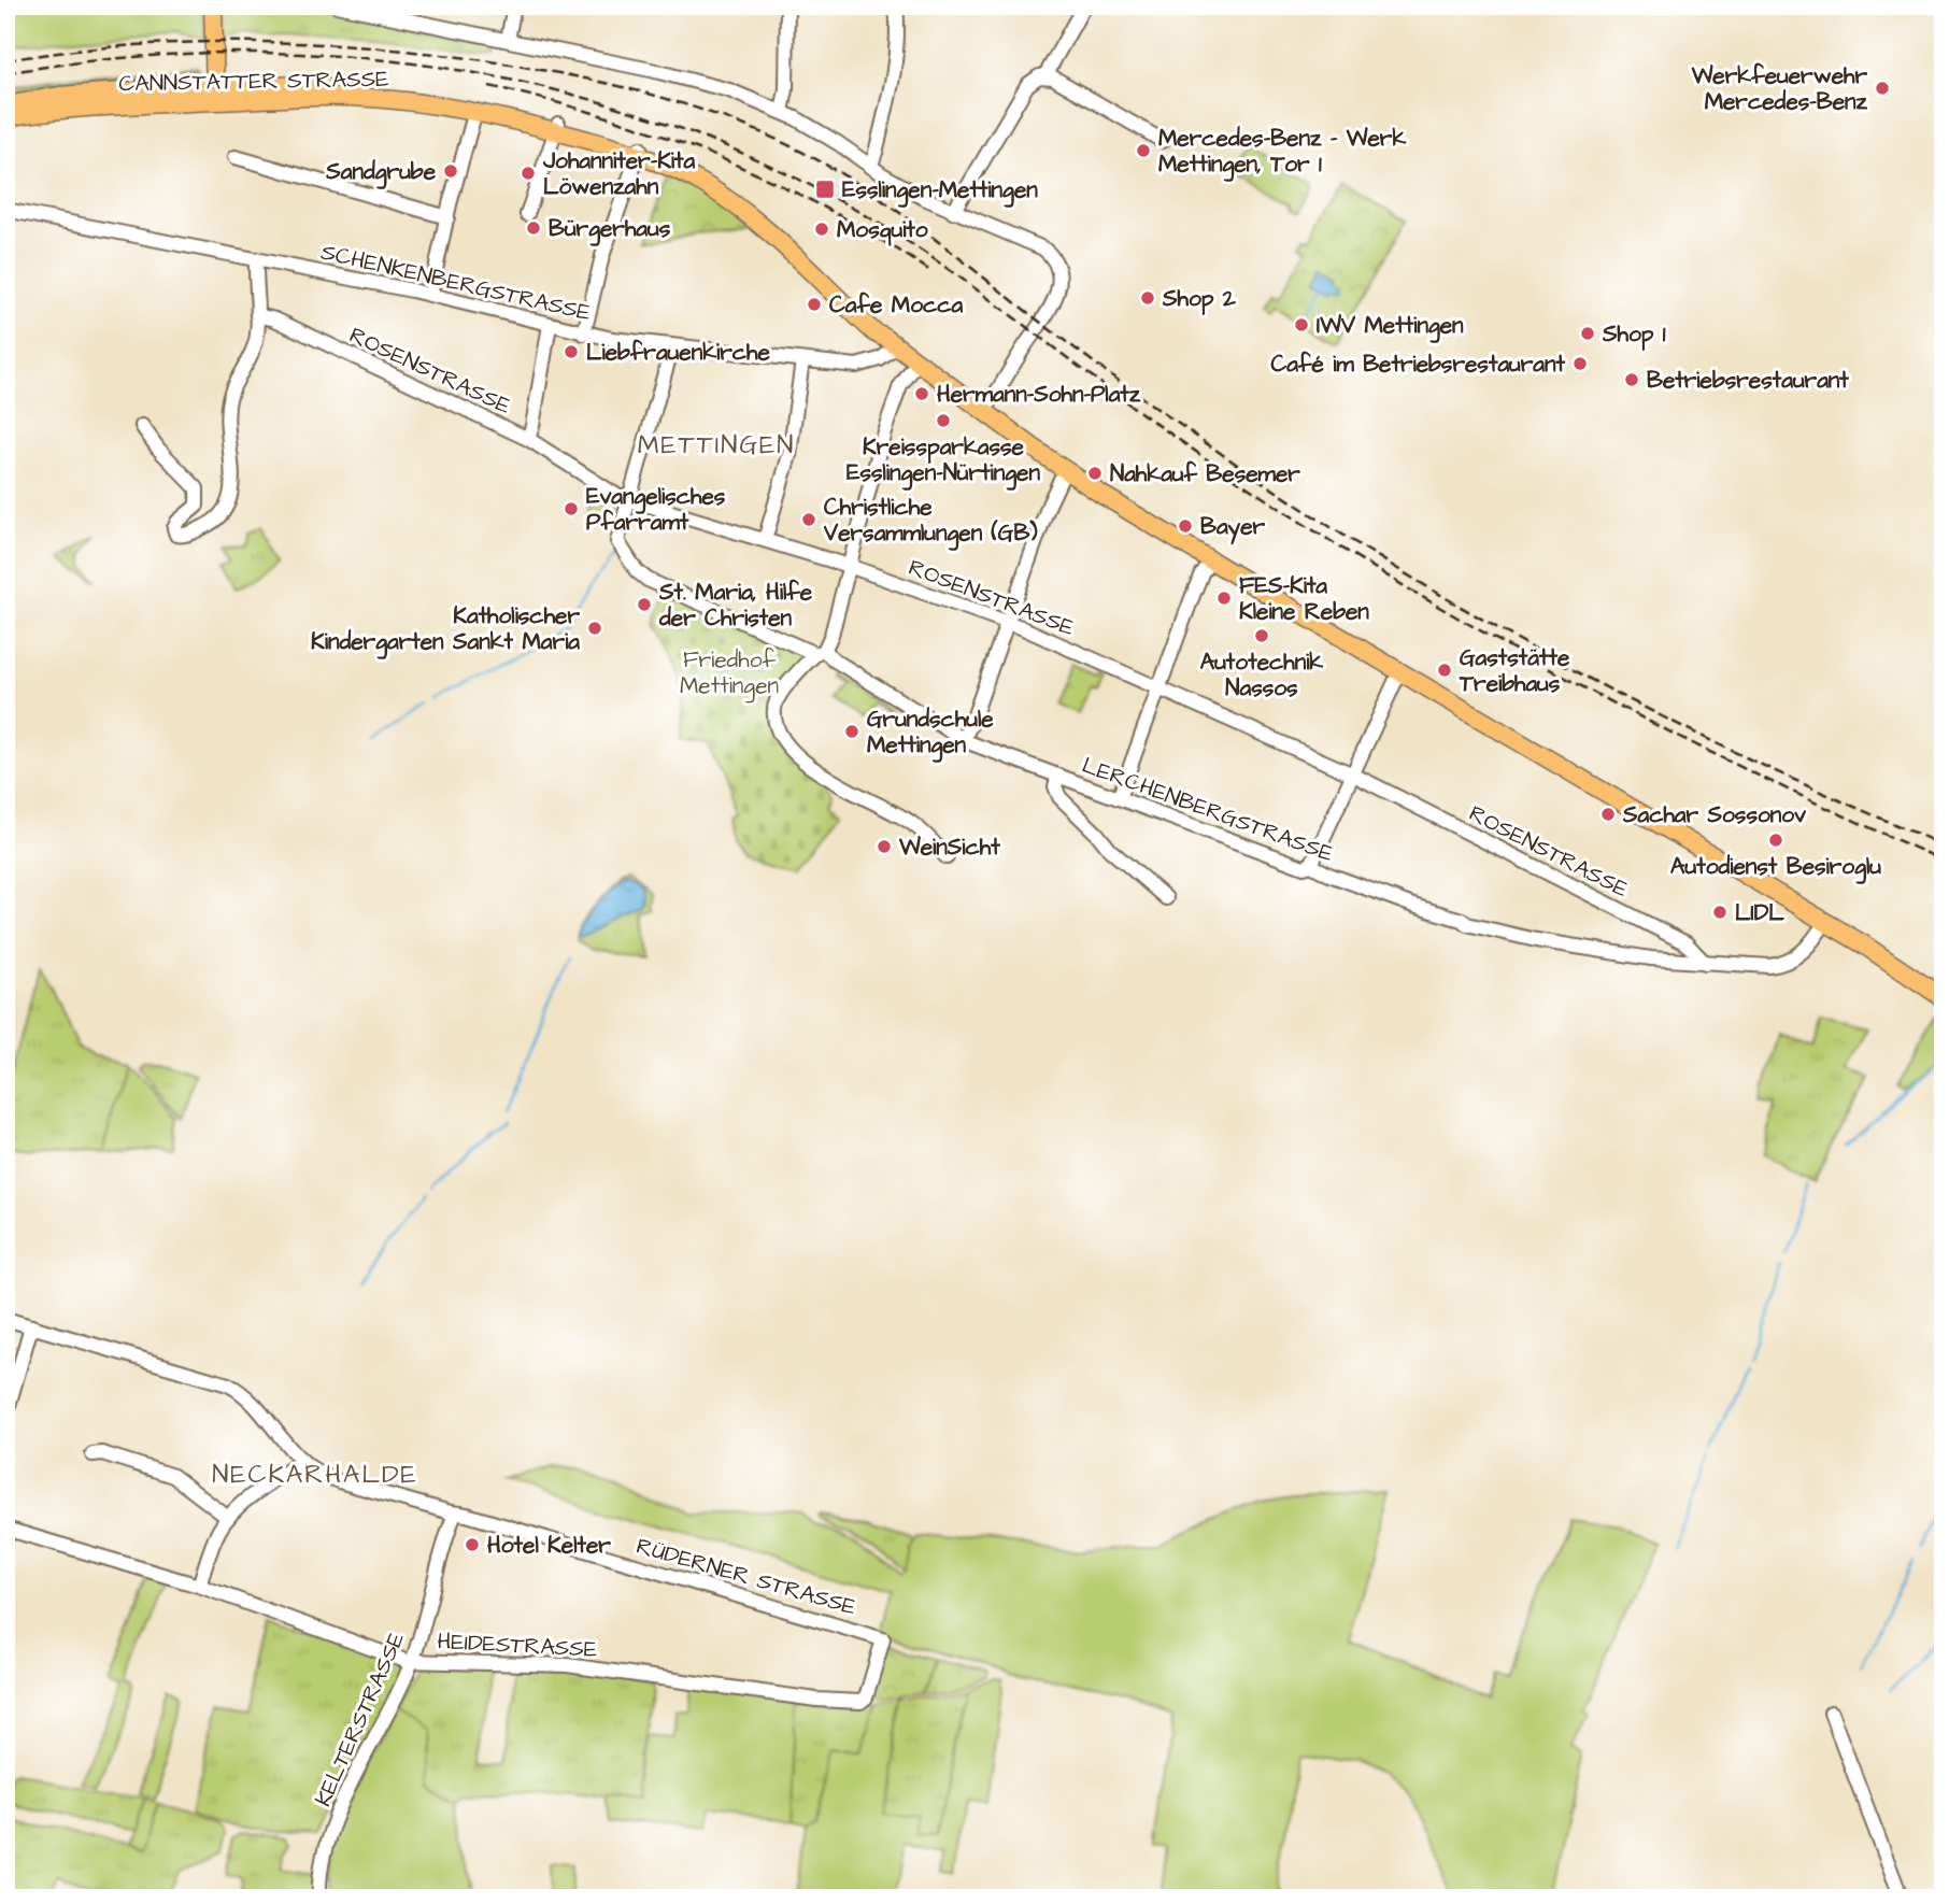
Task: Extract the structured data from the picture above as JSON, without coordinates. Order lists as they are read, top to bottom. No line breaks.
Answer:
{"streets":{"main road":["CANNSTATTER STRASSE"],"street":["SCHENKENBERGSTRASSE","ROSENSTRASSE","LERCHENBERGSTRASSE","RÜDERNER STRASSE","HEIDESTRASSE","KELTERSTRASSE"]},"crossings":[["CANNSTATTER STRASSE","SCHENKENBERGSTRASSE"],["CANNSTATTER STRASSE","LERCHENBERGSTRASSE"],["ROSENSTRASSE","LERCHENBERGSTRASSE"],["RÜDERNER STRASSE","HEIDESTRASSE"],["RÜDERNER STRASSE","KELTERSTRASSE"],["HEIDESTRASSE","KELTERSTRASSE"]],"districts":["METTINGEN","NECKARHALDE"],"parks":["Friedhof Mettingen"],"places":{"other":["Werkfeuerwehr Mercedes-Benz","Mercedes-Benz - Werk Mettingen, Tor 1","Sandgrube","Johanniter-Kita Löwenzahn","Bürgerhaus","Mosquito","Shop 2","Cafe Mocca","IWV Mettingen","Shop 1","Liebfrauenkirche","Café im Betriebsrestaurant","Betriebsrestaurant","Hermann-Sohn-Platz","Kreissparkasse Esslingen-Nürtingen","Nahkauf Besemer","Evangelisches Pfarramt","Christliche Versammlungen (GB)","Bayer","FES-Kita Kleine Reben","St. Maria, Hilfe der Christen","Katholischer Kindergarten Sankt Maria","Autotechnik Nassos","Gaststätte Treibhaus","Grundschule Mettingen","Sachar Sossonov","Autodienst Besiroglu","WeinSicht","LIDL","Hotel Kelter"],"transit":["Esslingen-Mettingen"]}}
